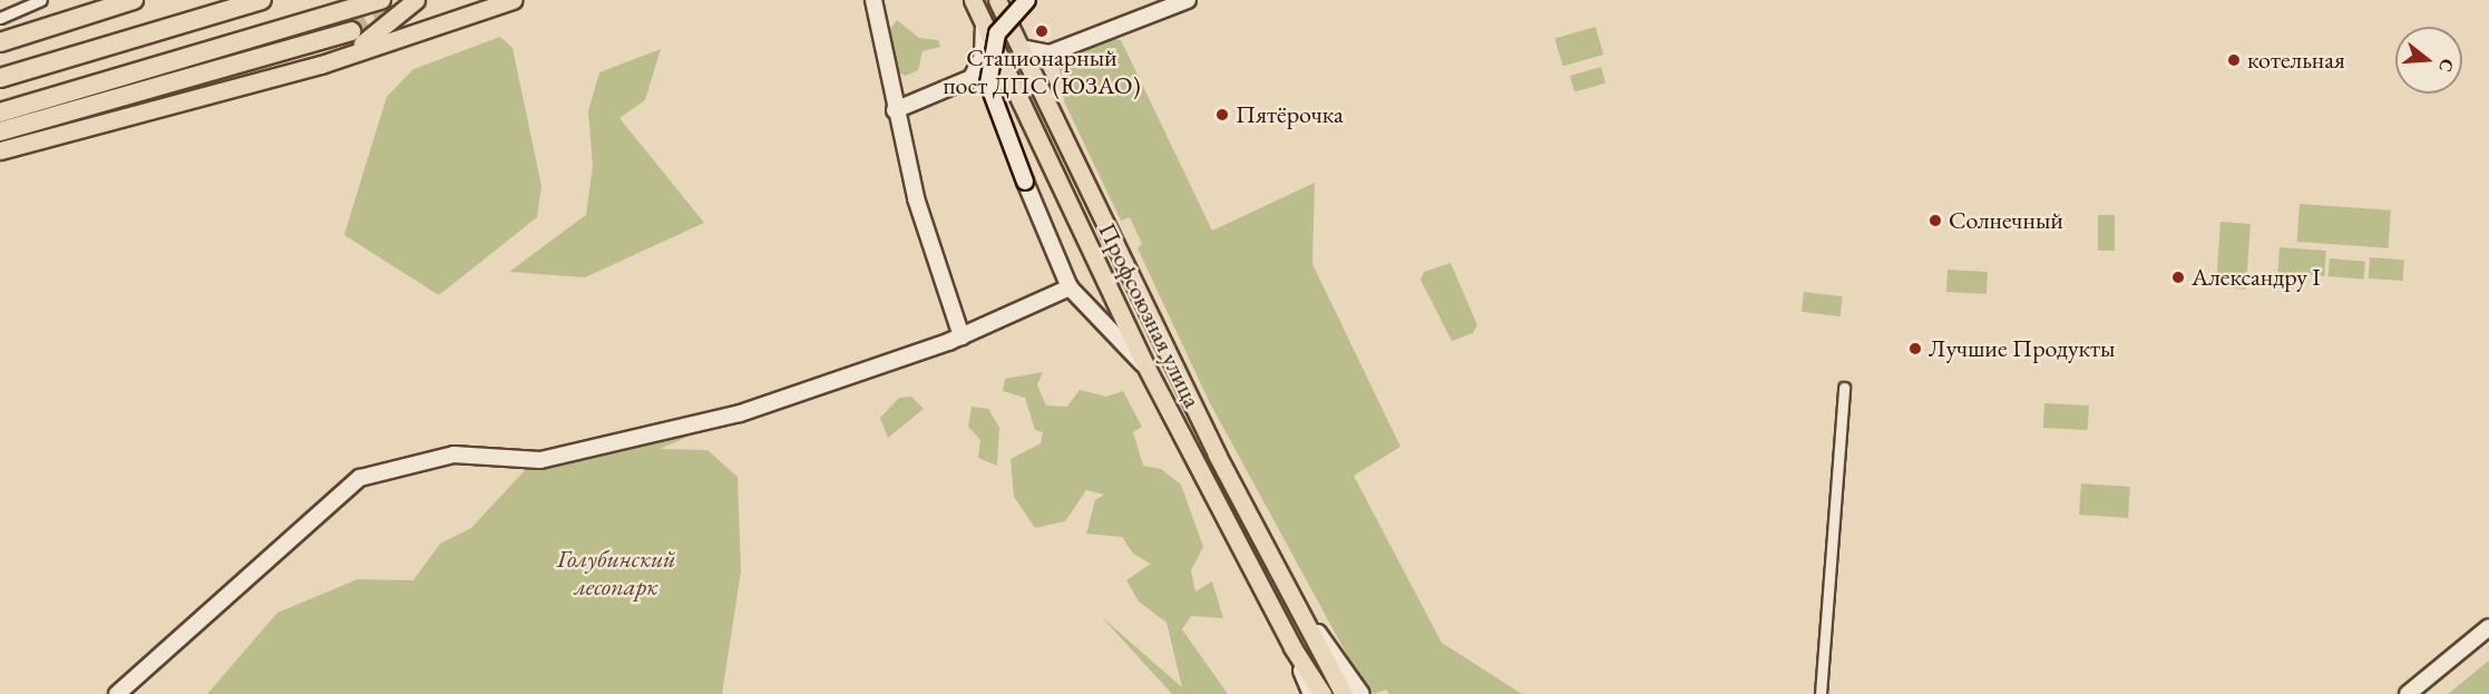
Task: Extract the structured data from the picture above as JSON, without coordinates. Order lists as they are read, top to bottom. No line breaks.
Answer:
{"streets":{"main road":["Профсоюзная улица"]},"parks":["Голубинский лесопарк"],"places":["Стационарный пост ДПС (ЮЗАО)","котельная","Пятёрочка","Солнечный","Александру I","Лучшие Продукты"],"north":"right"}
